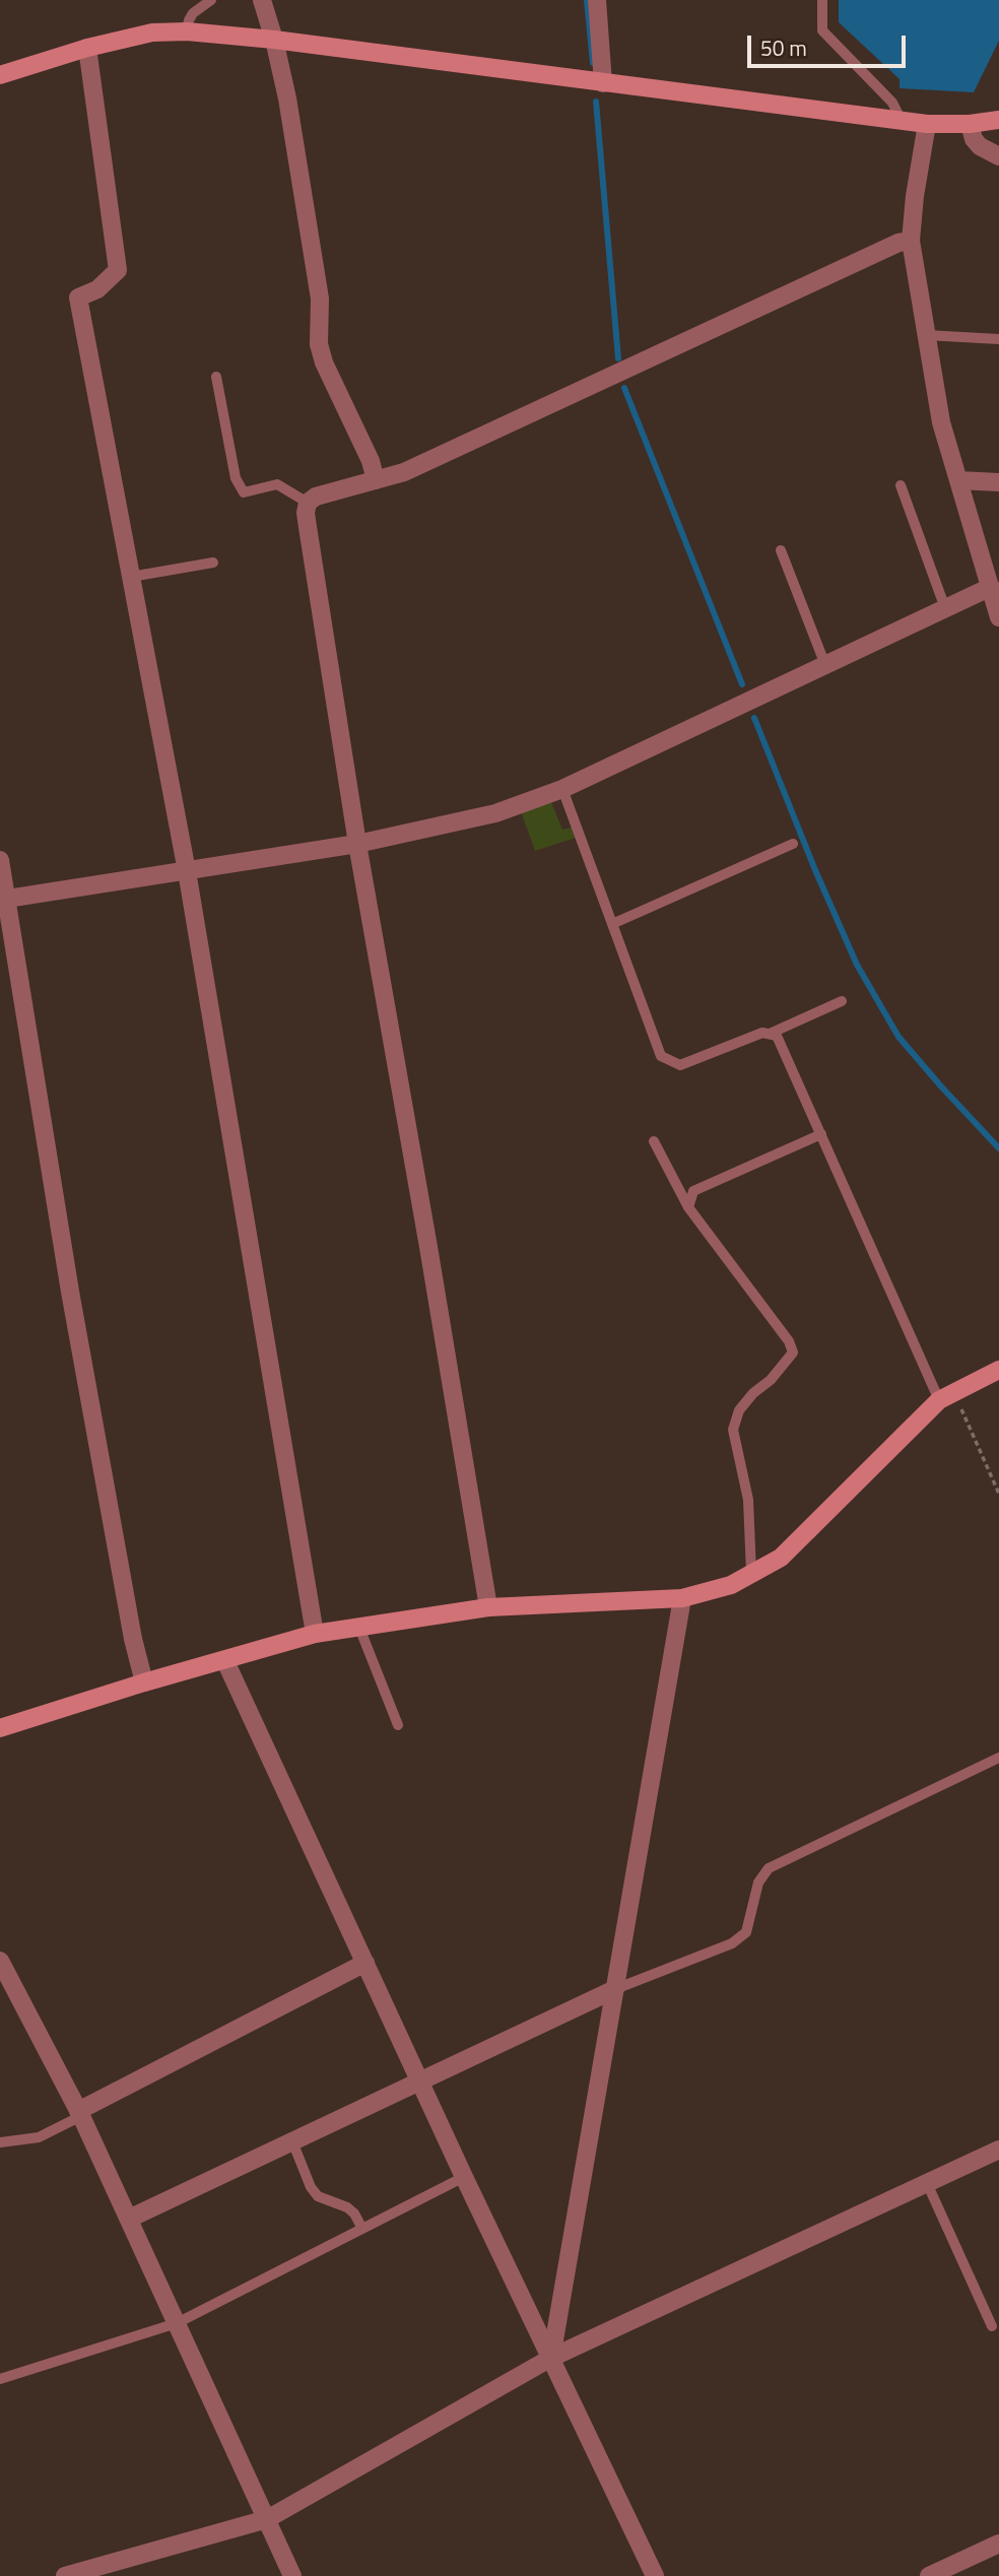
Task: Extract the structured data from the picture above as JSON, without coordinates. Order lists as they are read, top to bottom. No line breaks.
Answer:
{"scale_bar":"50 m"}
